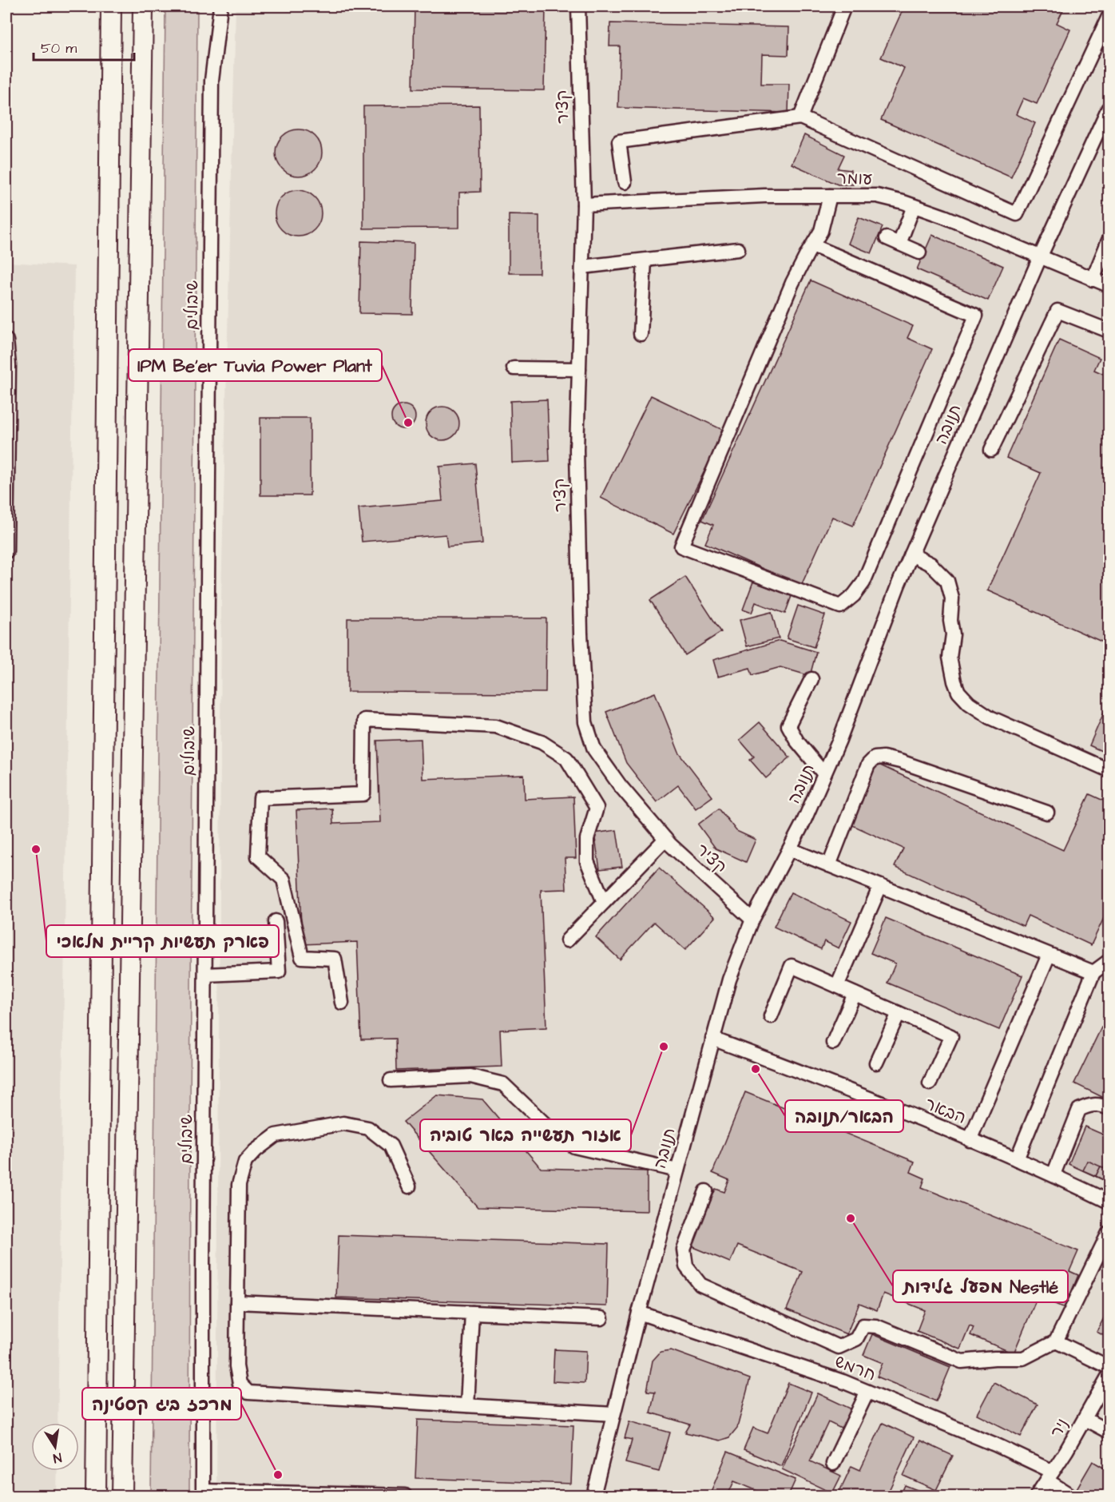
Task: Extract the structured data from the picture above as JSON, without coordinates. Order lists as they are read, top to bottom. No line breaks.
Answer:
{"streets":{"street":["קציר","עומר","שיבולים","תנובה","הבאר","חרמש","ניר"]},"crossings":[["קציר","עומר"],["קציר","תנובה"],["עומר","תנובה"],["תנובה","הבאר"],["תנובה","חרמש"],["חרמש","ניר"]],"places":["IPM Be'er Tuvia Power Plant","פארק תעשיות קריית מלאכי","אזור תעשייה באר טוביה","הבאר/תנובה","מפעל גלידות Nestlé","מרכז ביג קסטינה"],"scale_bar":"50 m","north":"bottom"}
